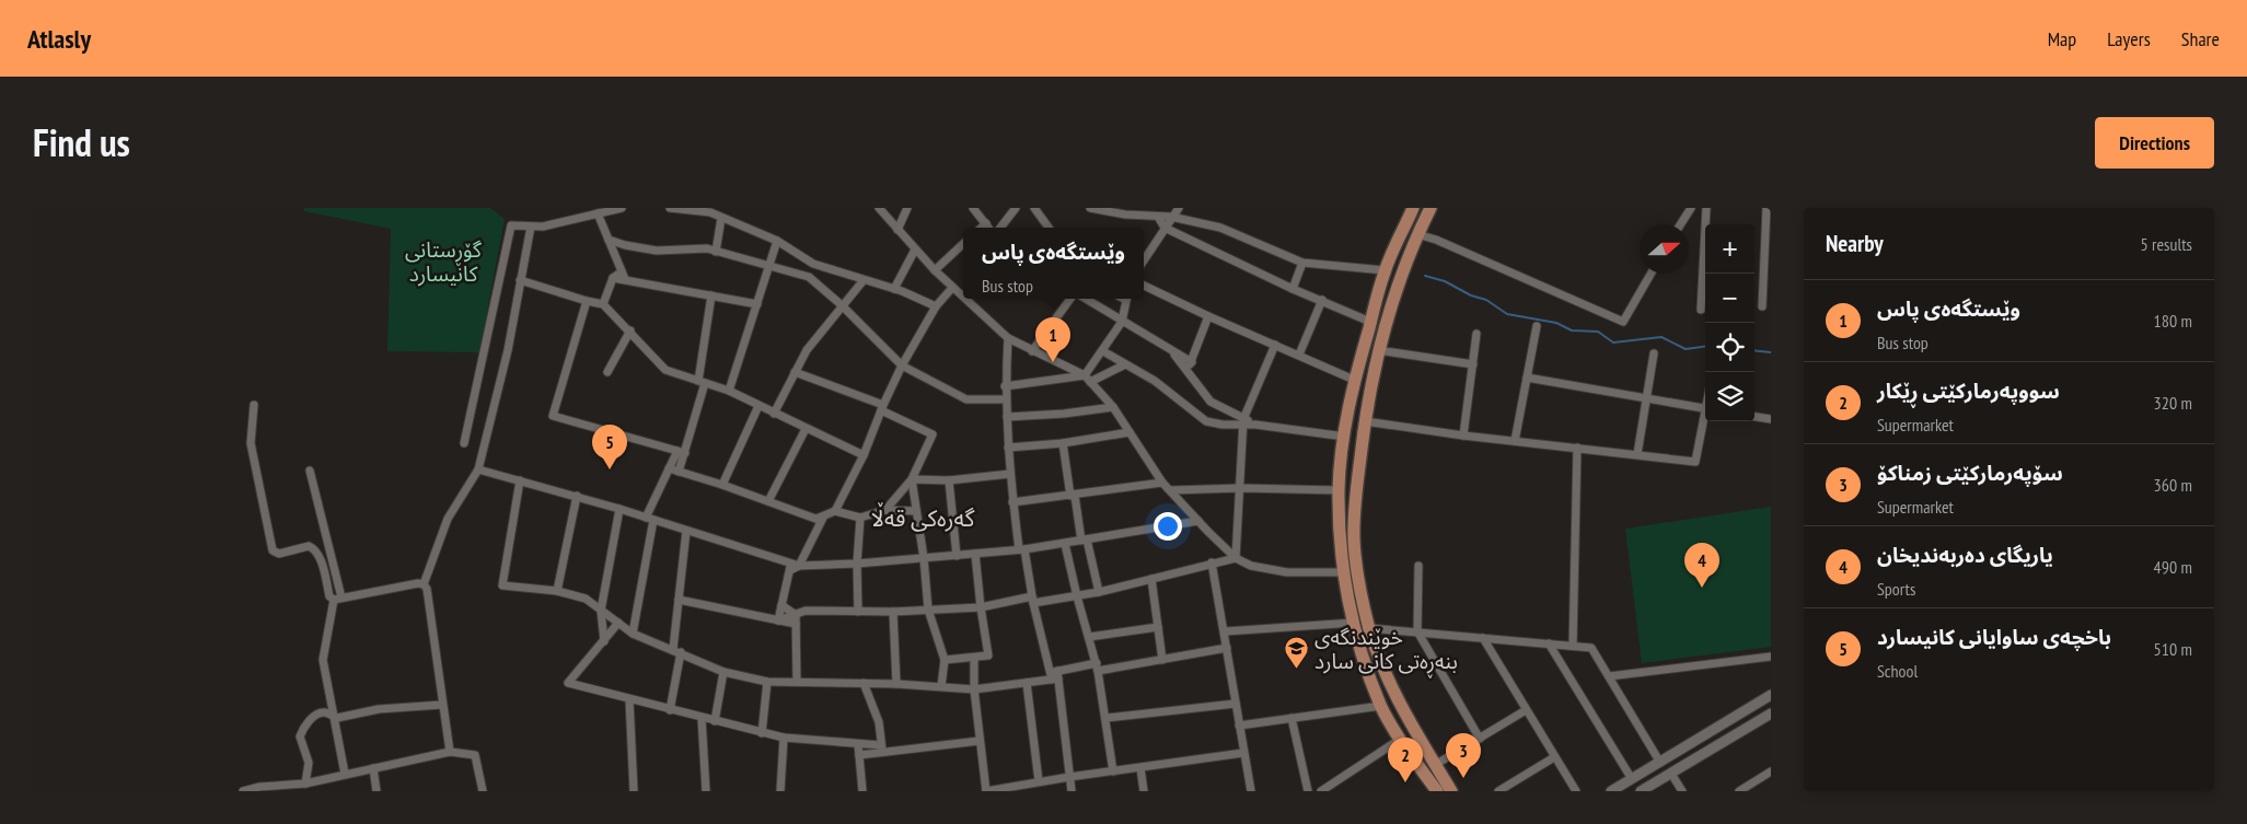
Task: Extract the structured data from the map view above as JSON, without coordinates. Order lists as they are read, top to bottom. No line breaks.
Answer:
{"districts":["گەرەکی قەڵا"],"parks":["گۆڕستانی کانیسارد"],"places":{"school or university":["خوێندنگەی بنەڕەتی کانی سارد"]},"north":"right","page":{"header":"Atlasly","nav":["Map","Layers","Share"],"title":"Find us","buttons":"Directions","heading":["Nearby","5 results"],"map_buttons":["+","−"],"popup":["وێستگەەی پاس","Bus stop"],"list":[{"mark":"1","name":"وێستگەەی پاس","note":"Bus stop","value":"180 m"},{"mark":"2","name":"سووپەرمارکێتی ڕێکار","note":"Supermarket","value":"320 m"},{"mark":"3","name":"سۆپەرمارکێتی زمناکۆ","note":"Supermarket","value":"360 m"},{"mark":"4","name":"یاریگاى ده‌ربه‌ندیخان","note":"Sports","value":"490 m"},{"mark":"5","name":"باخچەی ساوایانی کانیسارد","note":"School","value":"510 m"}],"pins":["1","5","4","3","2"]}}
